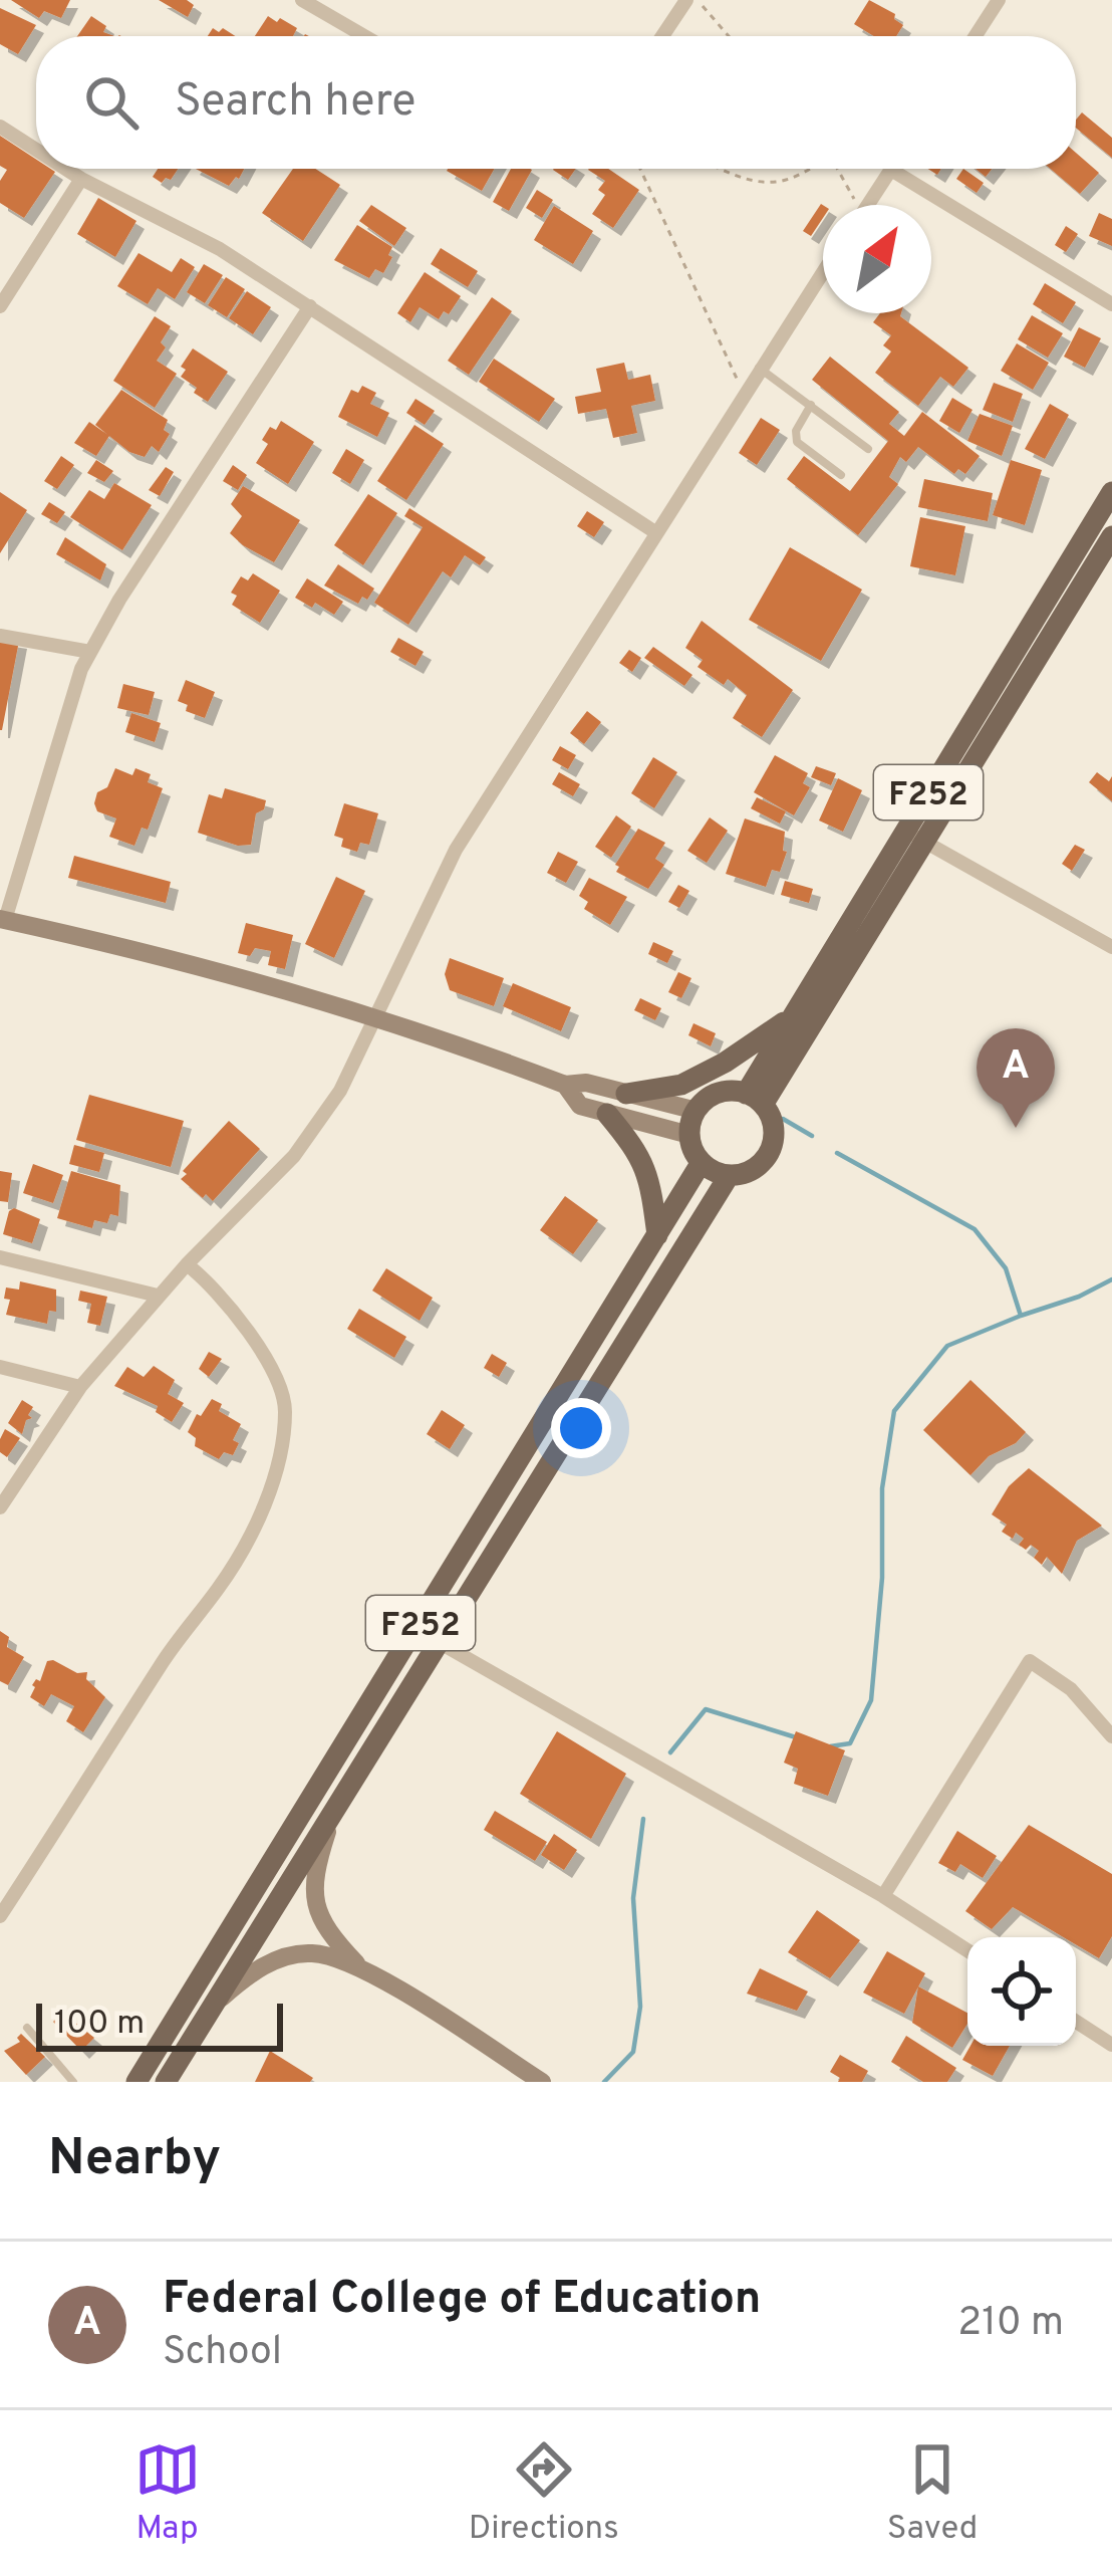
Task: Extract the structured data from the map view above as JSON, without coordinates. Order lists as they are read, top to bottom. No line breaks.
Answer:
{"streets":{"main road":["F252"]},"scale_bar":"100 m","north":"top right","page":{"search":"Search here","pins":"A","scale":"100 m","heading":"Nearby","list":[{"mark":"A","name":"Federal College of Education","note":"School","value":"210 m"}],"nav":["Map","Directions","Saved"]}}
